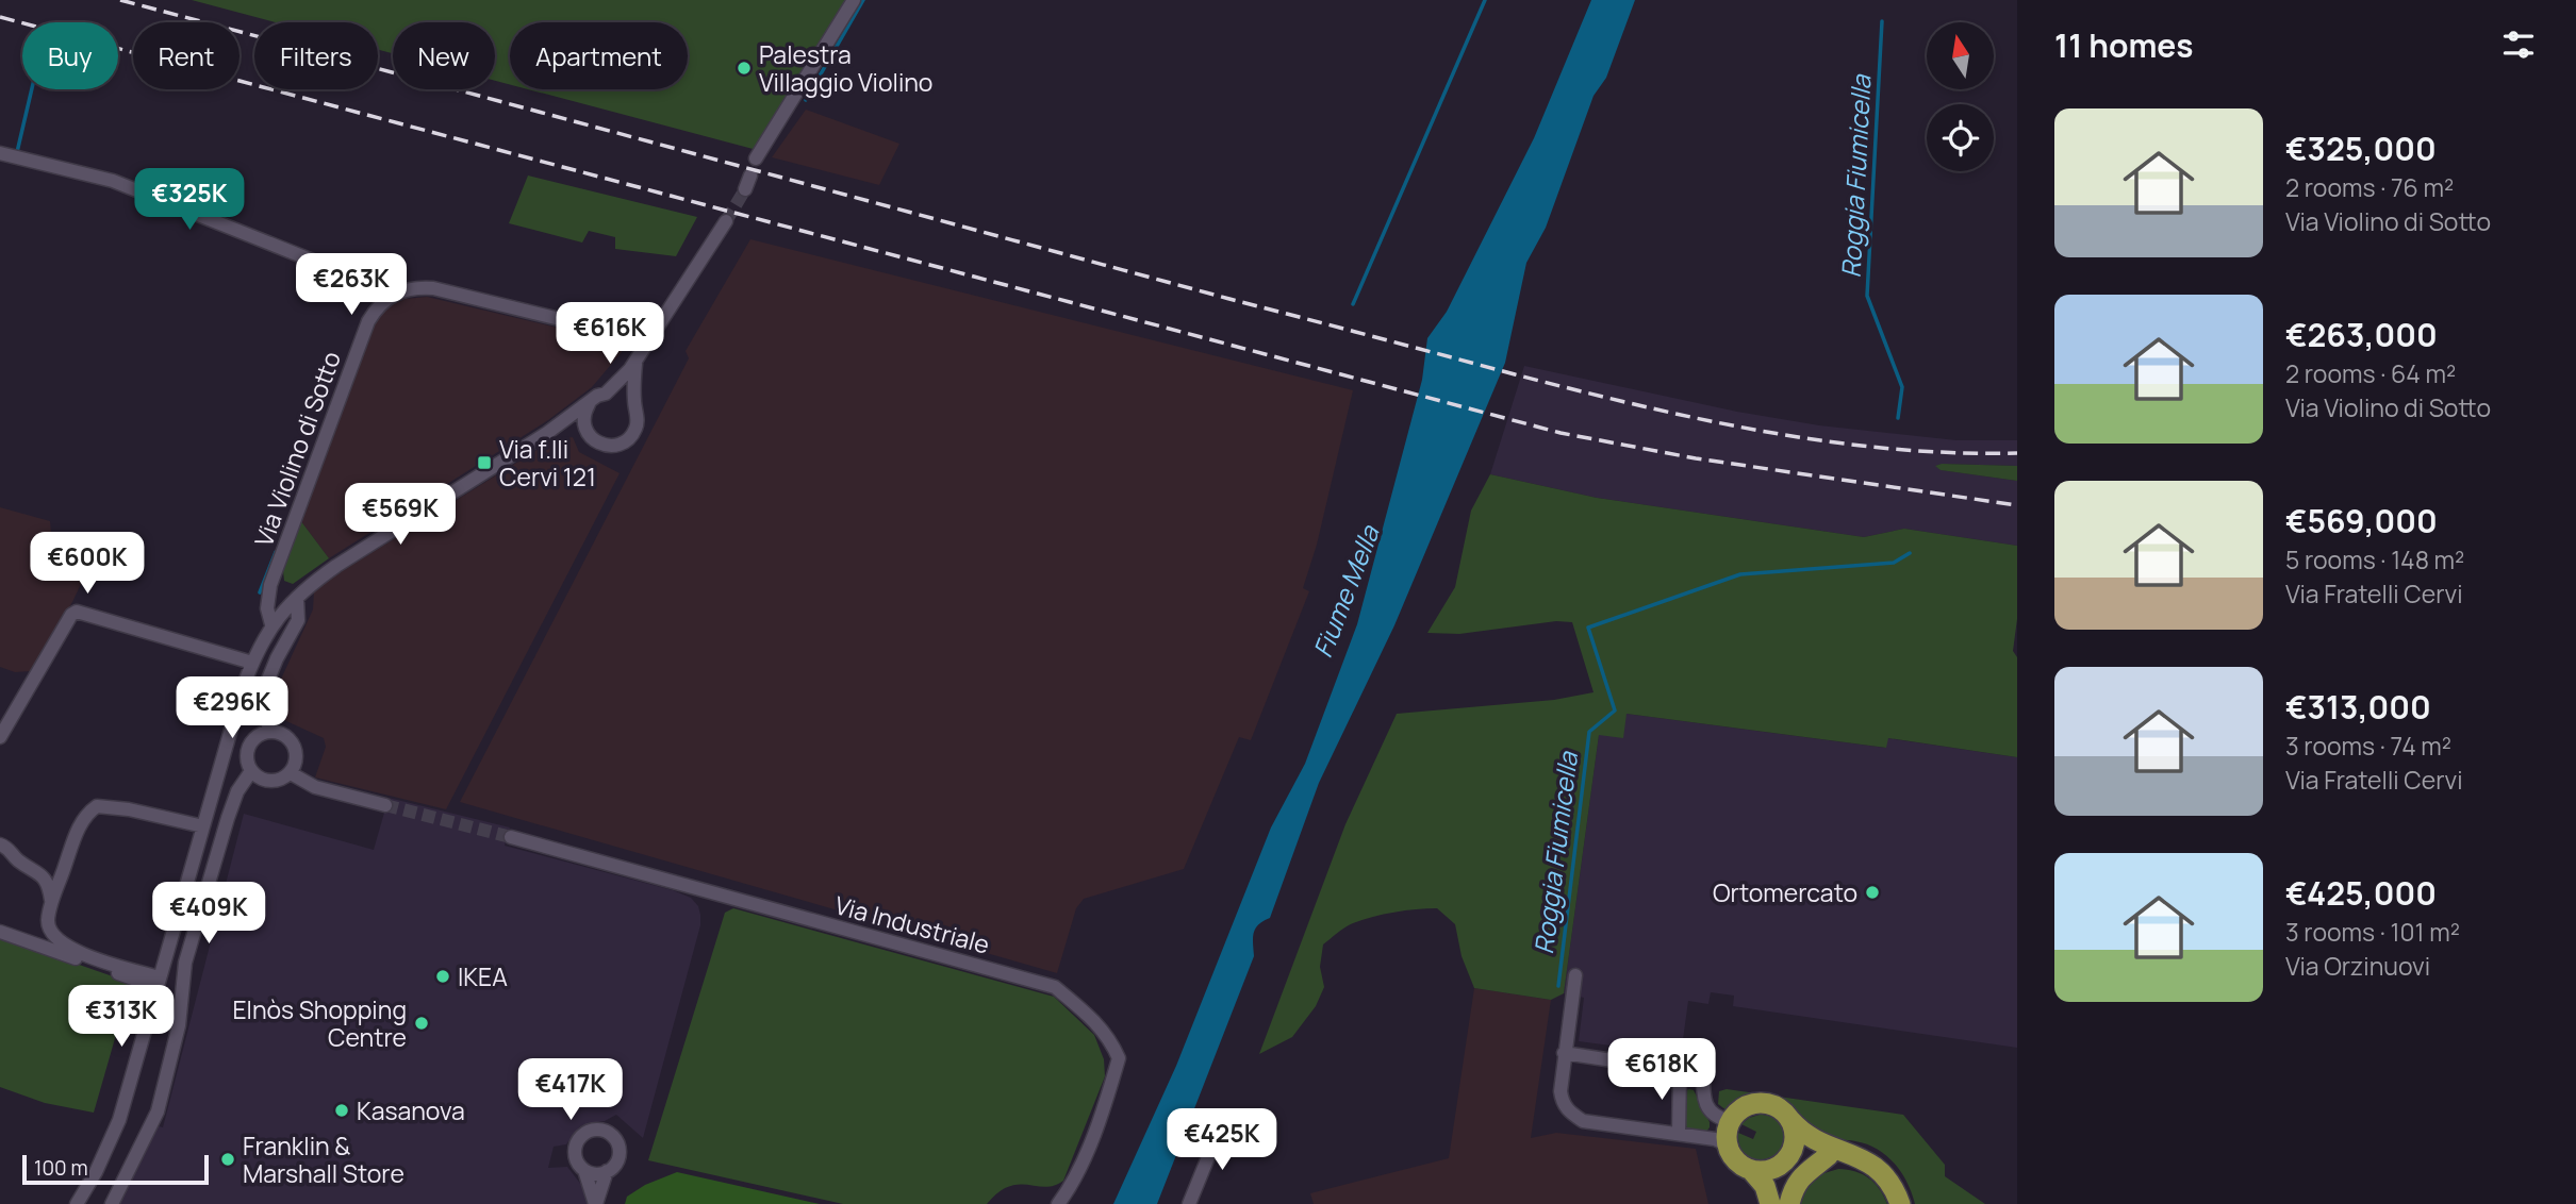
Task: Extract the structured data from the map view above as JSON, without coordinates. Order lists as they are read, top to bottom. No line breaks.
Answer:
{"streets":{"street":["Via Violino di Sotto","Via Industriale"]},"water":["Roggia Fiumicella","Fiume Mella"],"places":{"other":["Palestra Villaggio Violino","Ortomercato","IKEA","Elnòs Shopping Centre","Kasanova","Franklin & Marshall Store"],"transit":["Via f.lli Cervi 121"]},"scale_bar":"100 m","north":"top","page":{"heading":"11 homes","chip":["Buy","Rent","Filters","New","Apartment"],"list":[{"name":"€325,000","note":"2 rooms · 76 m² · Via Violino di Sotto"},{"name":"€263,000","note":"2 rooms · 64 m² · Via Violino di Sotto"},{"name":"€569,000","note":"5 rooms · 148 m² · Via Fratelli Cervi"},{"name":"€313,000","note":"3 rooms · 74 m² · Via Fratelli Cervi"},{"name":"€425,000","note":"3 rooms · 101 m² · Via Orzinuovi"}],"price":["€325K","€263K","€616K","€569K","€600K","€296K","€409K","€313K","€618K","€417K","€425K"],"scale":"100 m"}}
